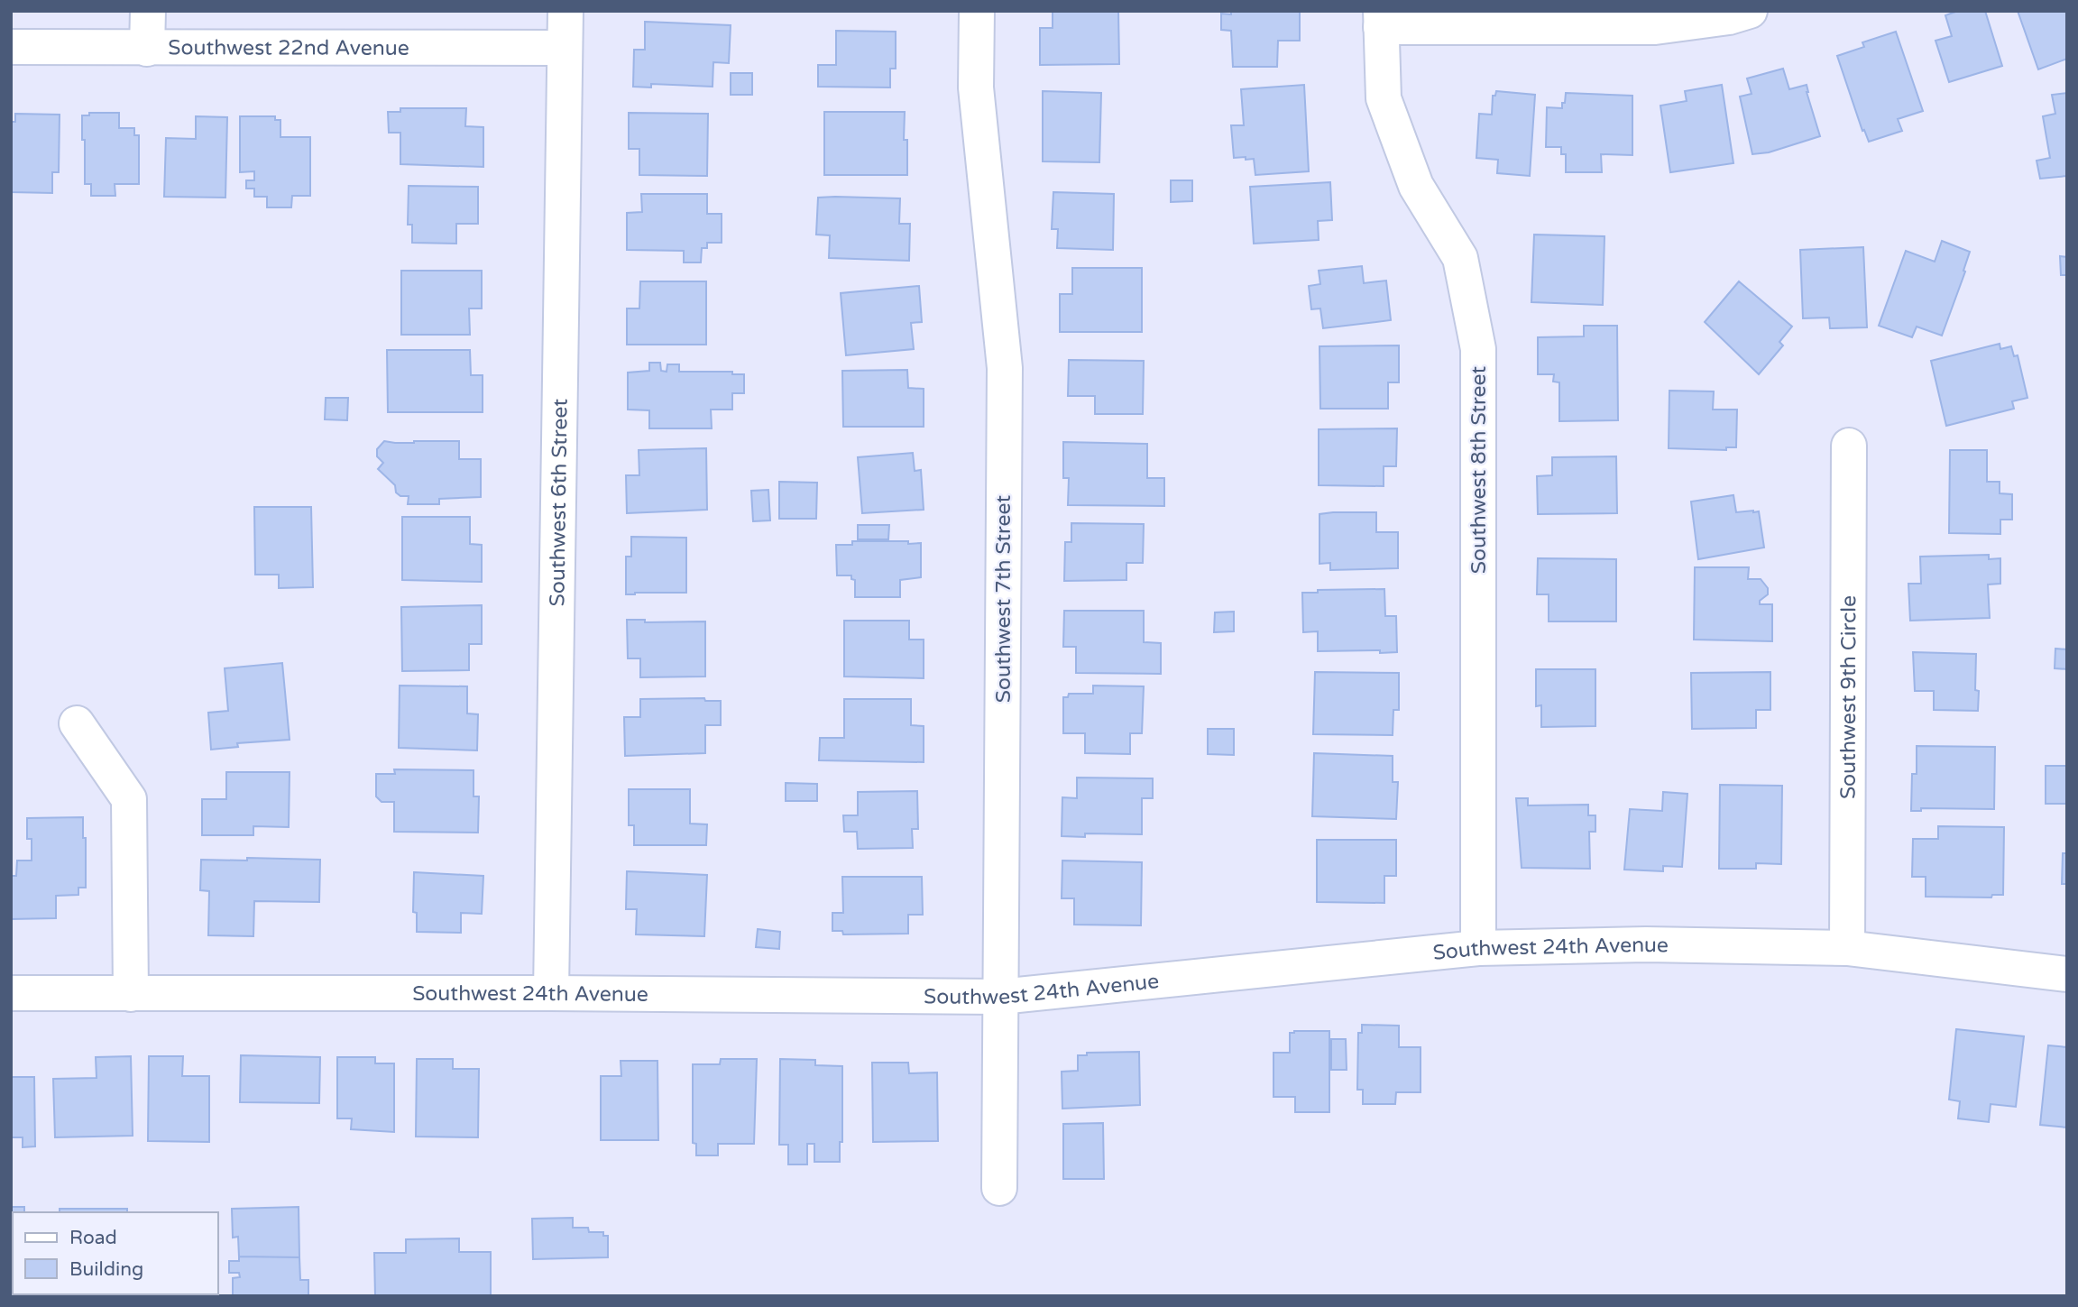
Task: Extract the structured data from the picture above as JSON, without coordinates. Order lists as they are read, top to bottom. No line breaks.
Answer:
{"streets":{"street":["Southwest 22nd Avenue","Southwest 8th Street","Southwest 6th Street","Southwest 7th Street","Southwest 9th Circle","Southwest 24th Avenue"]},"crossings":[["Southwest 22nd Avenue","Southwest 6th Street"],["Southwest 8th Street","Southwest 24th Avenue"],["Southwest 6th Street","Southwest 24th Avenue"],["Southwest 7th Street","Southwest 24th Avenue"],["Southwest 9th Circle","Southwest 24th Avenue"]],"legend":["Road","Building"]}
